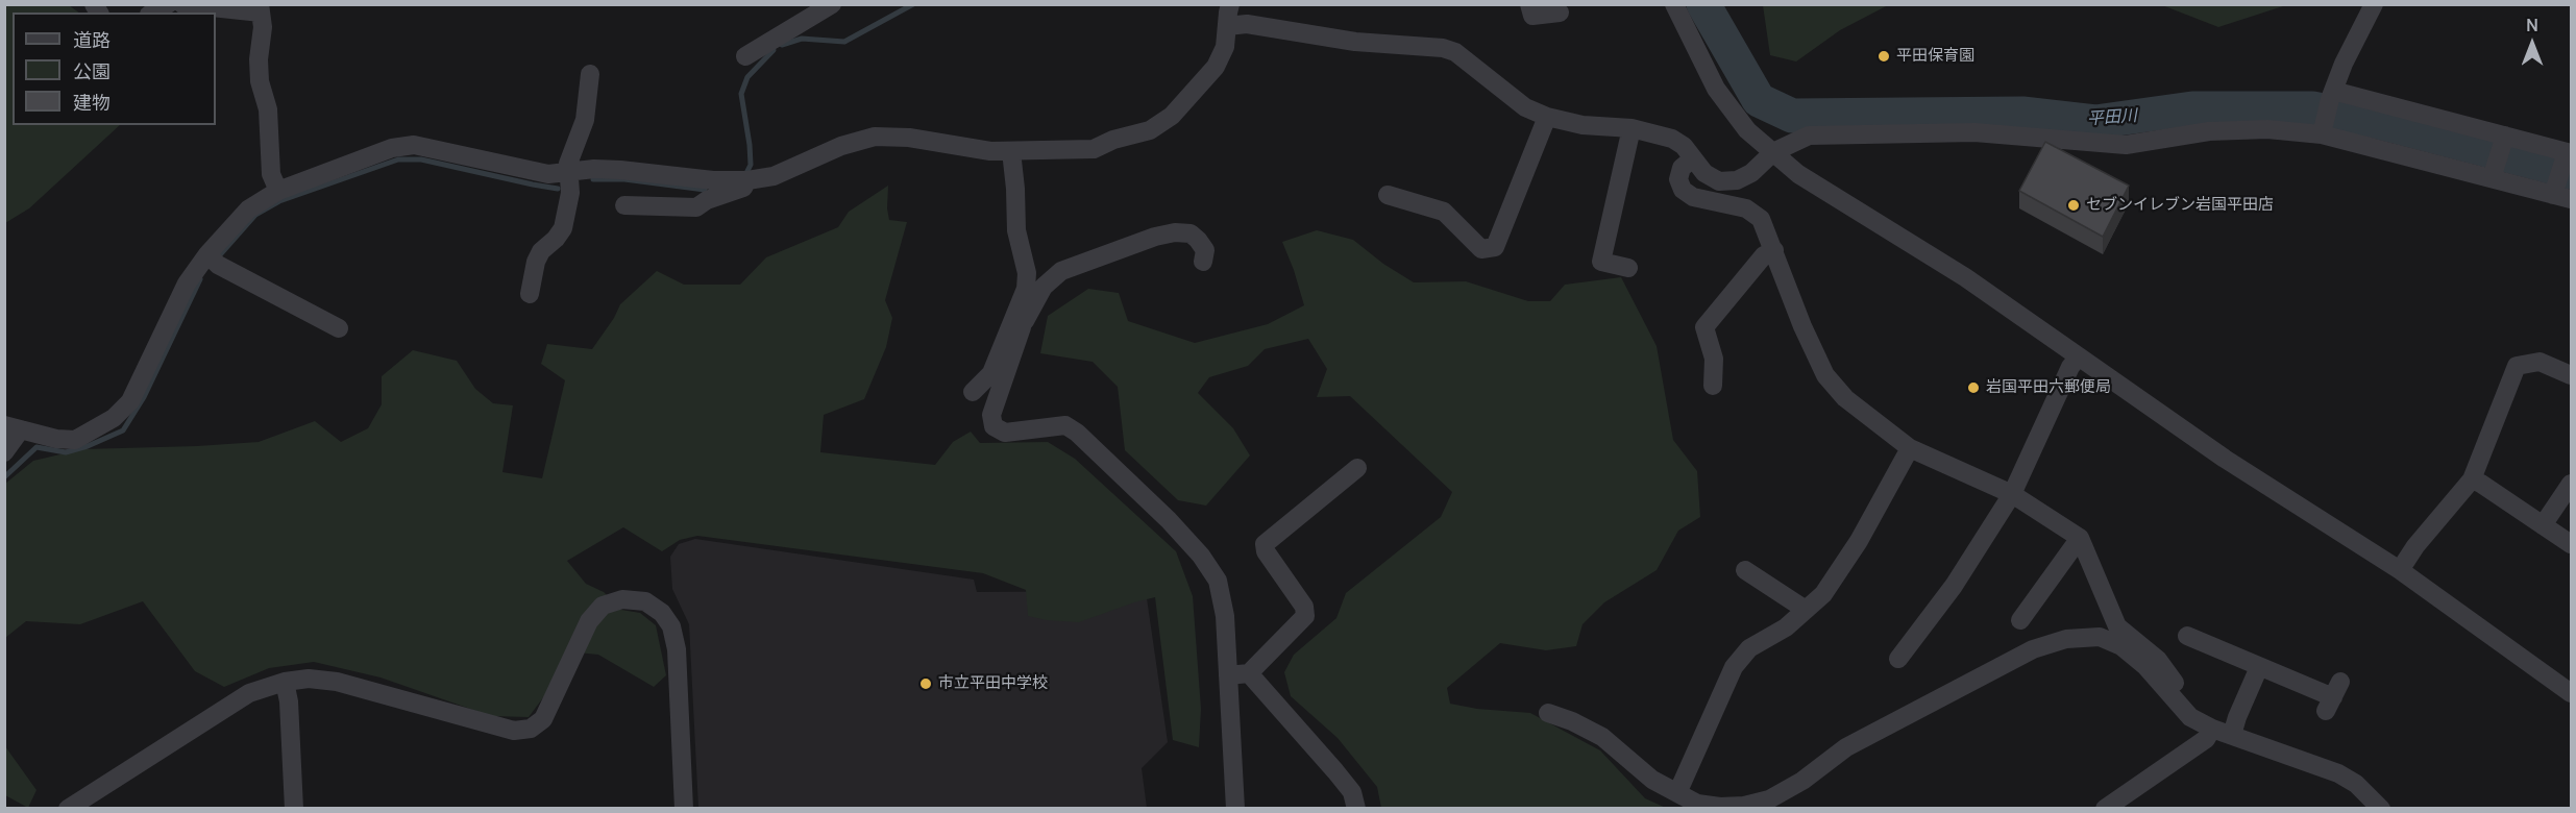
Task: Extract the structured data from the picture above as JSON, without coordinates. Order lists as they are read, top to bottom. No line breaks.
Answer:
{"water":["平田川"],"places":["平田保育園","セブンイレブン岩国平田店","岩国平田六郵便局","市立平田中学校"],"legend":["道路","公園","建物"],"north":"top"}
